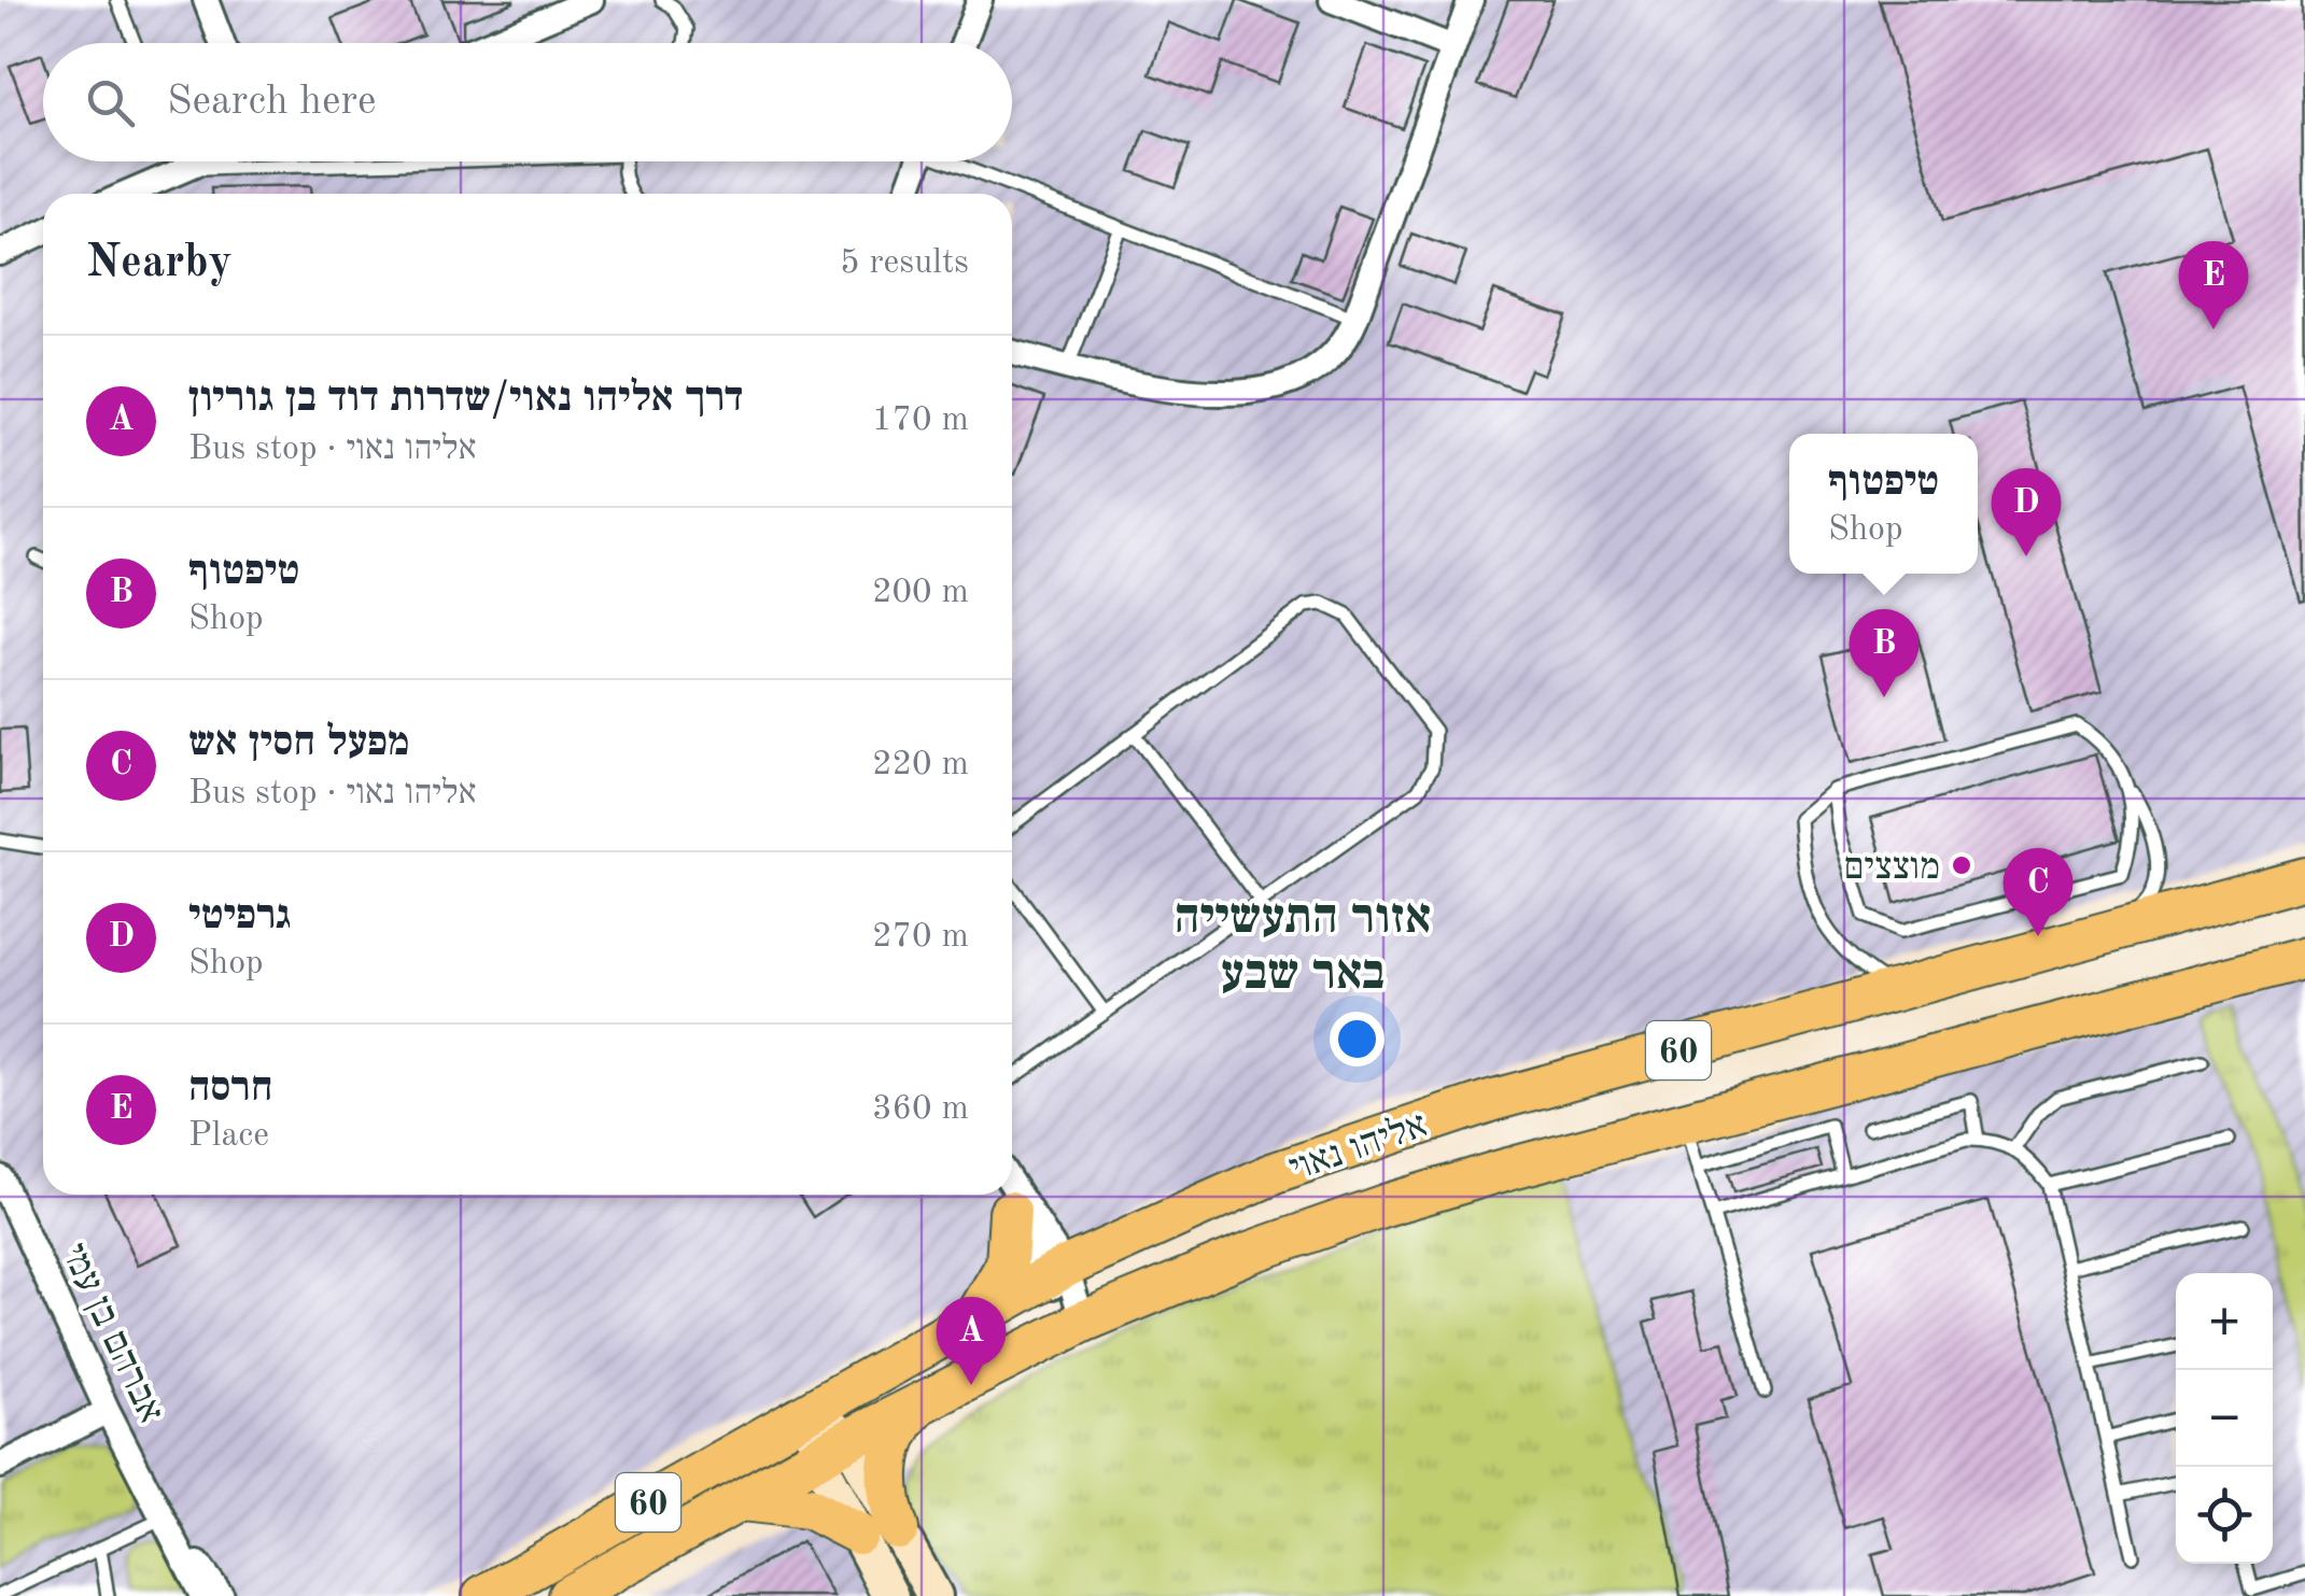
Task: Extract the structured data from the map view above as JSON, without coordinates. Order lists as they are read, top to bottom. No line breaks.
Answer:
{"streets":{"highway":["60","אליהו נאוי"],"street":["אברהם בן עמי"]},"districts":["אזור התעשייה באר שבע"],"places":["מוצצים"],"page":{"search":"Search here","heading":["Nearby","5 results"],"pins":["E","D","B","C","A"],"list":[{"mark":"A","name":"דרך אליהו נאוי/שדרות דוד בן גוריון","note":"Bus stop · אליהו נאוי","value":"170 m"},{"mark":"B","name":"טיפטוף","note":"Shop","value":"200 m"},{"mark":"C","name":"מפעל חסין אש","note":"Bus stop · אליהו נאוי","value":"220 m"},{"mark":"D","name":"גרפיטי","note":"Shop","value":"270 m"},{"mark":"E","name":"חרסה","note":"Place","value":"360 m"}],"popup":["טיפטוף","Shop"],"map_buttons":["+","−"]}}
